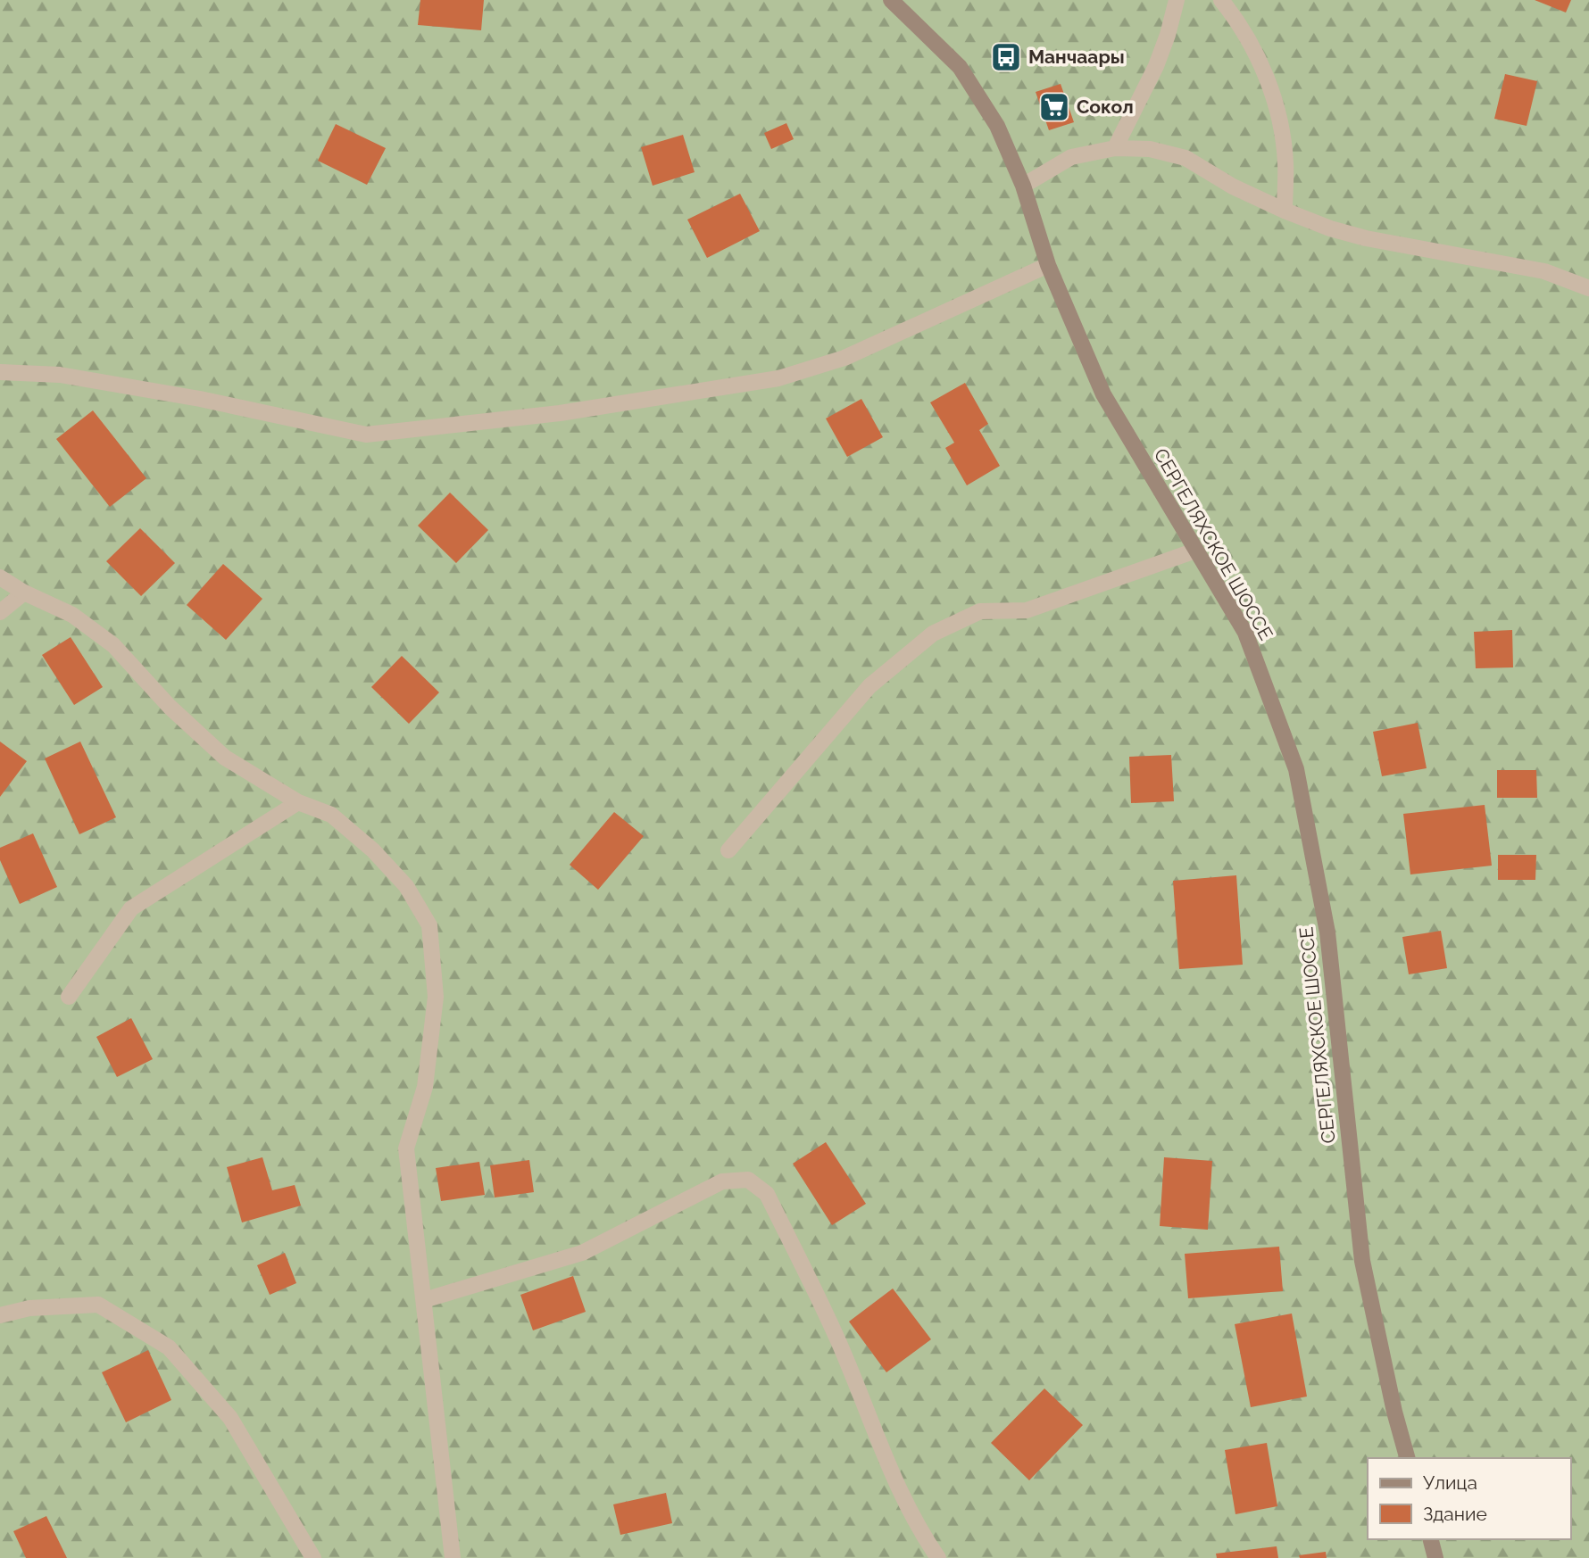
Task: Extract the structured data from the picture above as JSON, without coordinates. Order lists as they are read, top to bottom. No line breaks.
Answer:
{"streets":{"main road":["СЕРГЕЛЯХСКОЕ ШОССЕ"]},"places":{"bus stop":["Манчаары"],"supermarket":["Сокол"]},"legend":["Улица","Здание"]}
